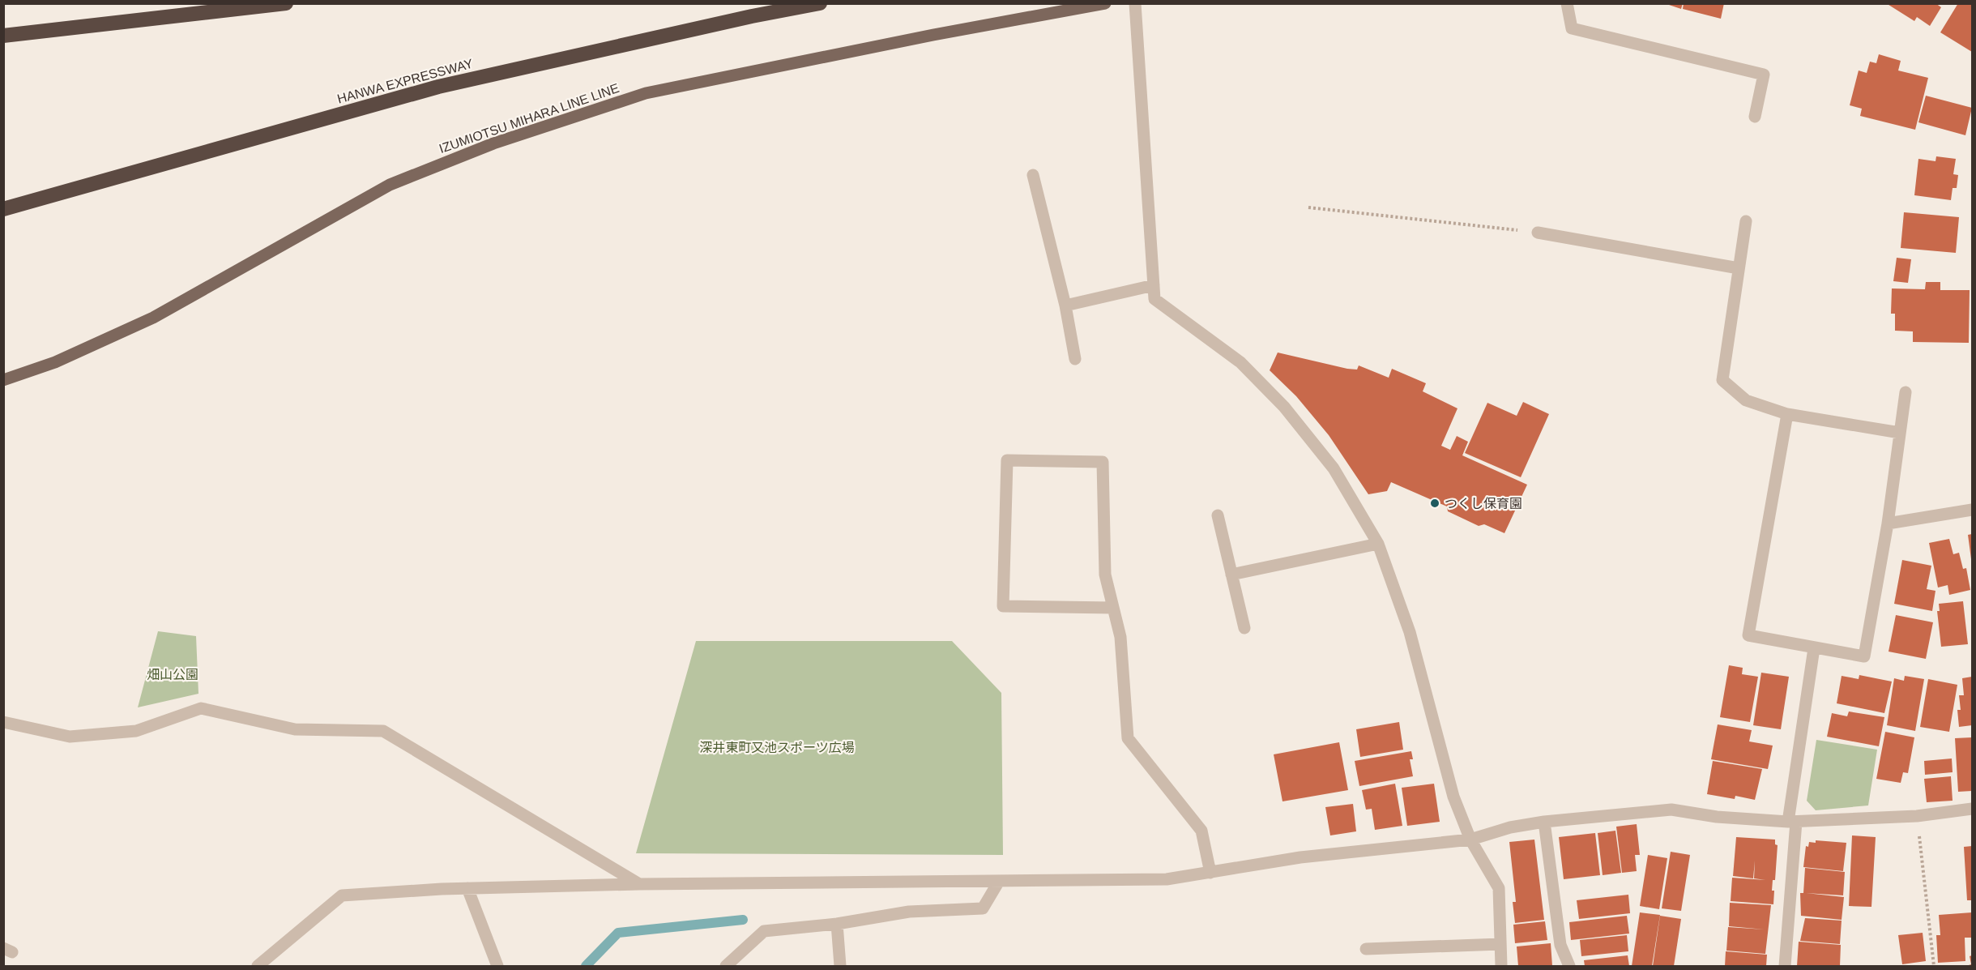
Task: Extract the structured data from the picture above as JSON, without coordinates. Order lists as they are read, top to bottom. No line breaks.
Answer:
{"streets":{"highway":["HANWA EXPRESSWAY"],"main road":["IZUMIOTSU MIHARA LINE LINE"]},"parks":["畑山公園","深井東町又池スポーツ広場"],"places":["つくし保育園"]}
